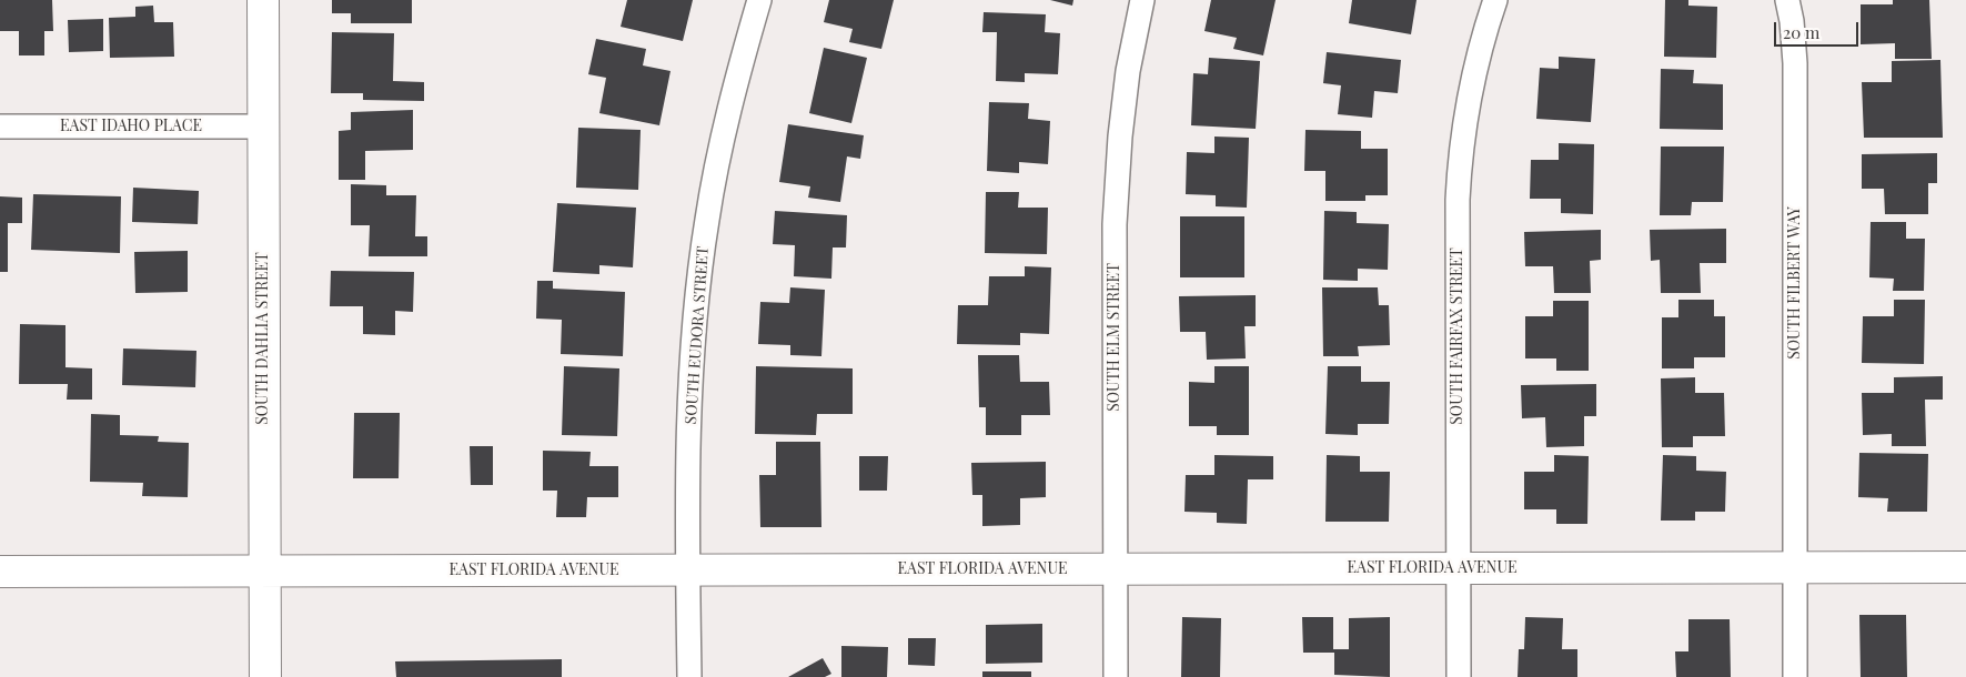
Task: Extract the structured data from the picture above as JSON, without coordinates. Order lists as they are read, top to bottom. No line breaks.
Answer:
{"streets":{"street":["EAST IDAHO PLACE","SOUTH FILBERT WAY","SOUTH EUDORA STREET","SOUTH FAIRFAX STREET","SOUTH ELM STREET","SOUTH DAHLIA STREET","EAST FLORIDA AVENUE"]},"crossings":[["EAST IDAHO PLACE","SOUTH DAHLIA STREET"],["SOUTH FILBERT WAY","EAST FLORIDA AVENUE"],["SOUTH EUDORA STREET","EAST FLORIDA AVENUE"],["SOUTH FAIRFAX STREET","EAST FLORIDA AVENUE"],["SOUTH ELM STREET","EAST FLORIDA AVENUE"],["SOUTH DAHLIA STREET","EAST FLORIDA AVENUE"]],"scale_bar":"20 m"}
